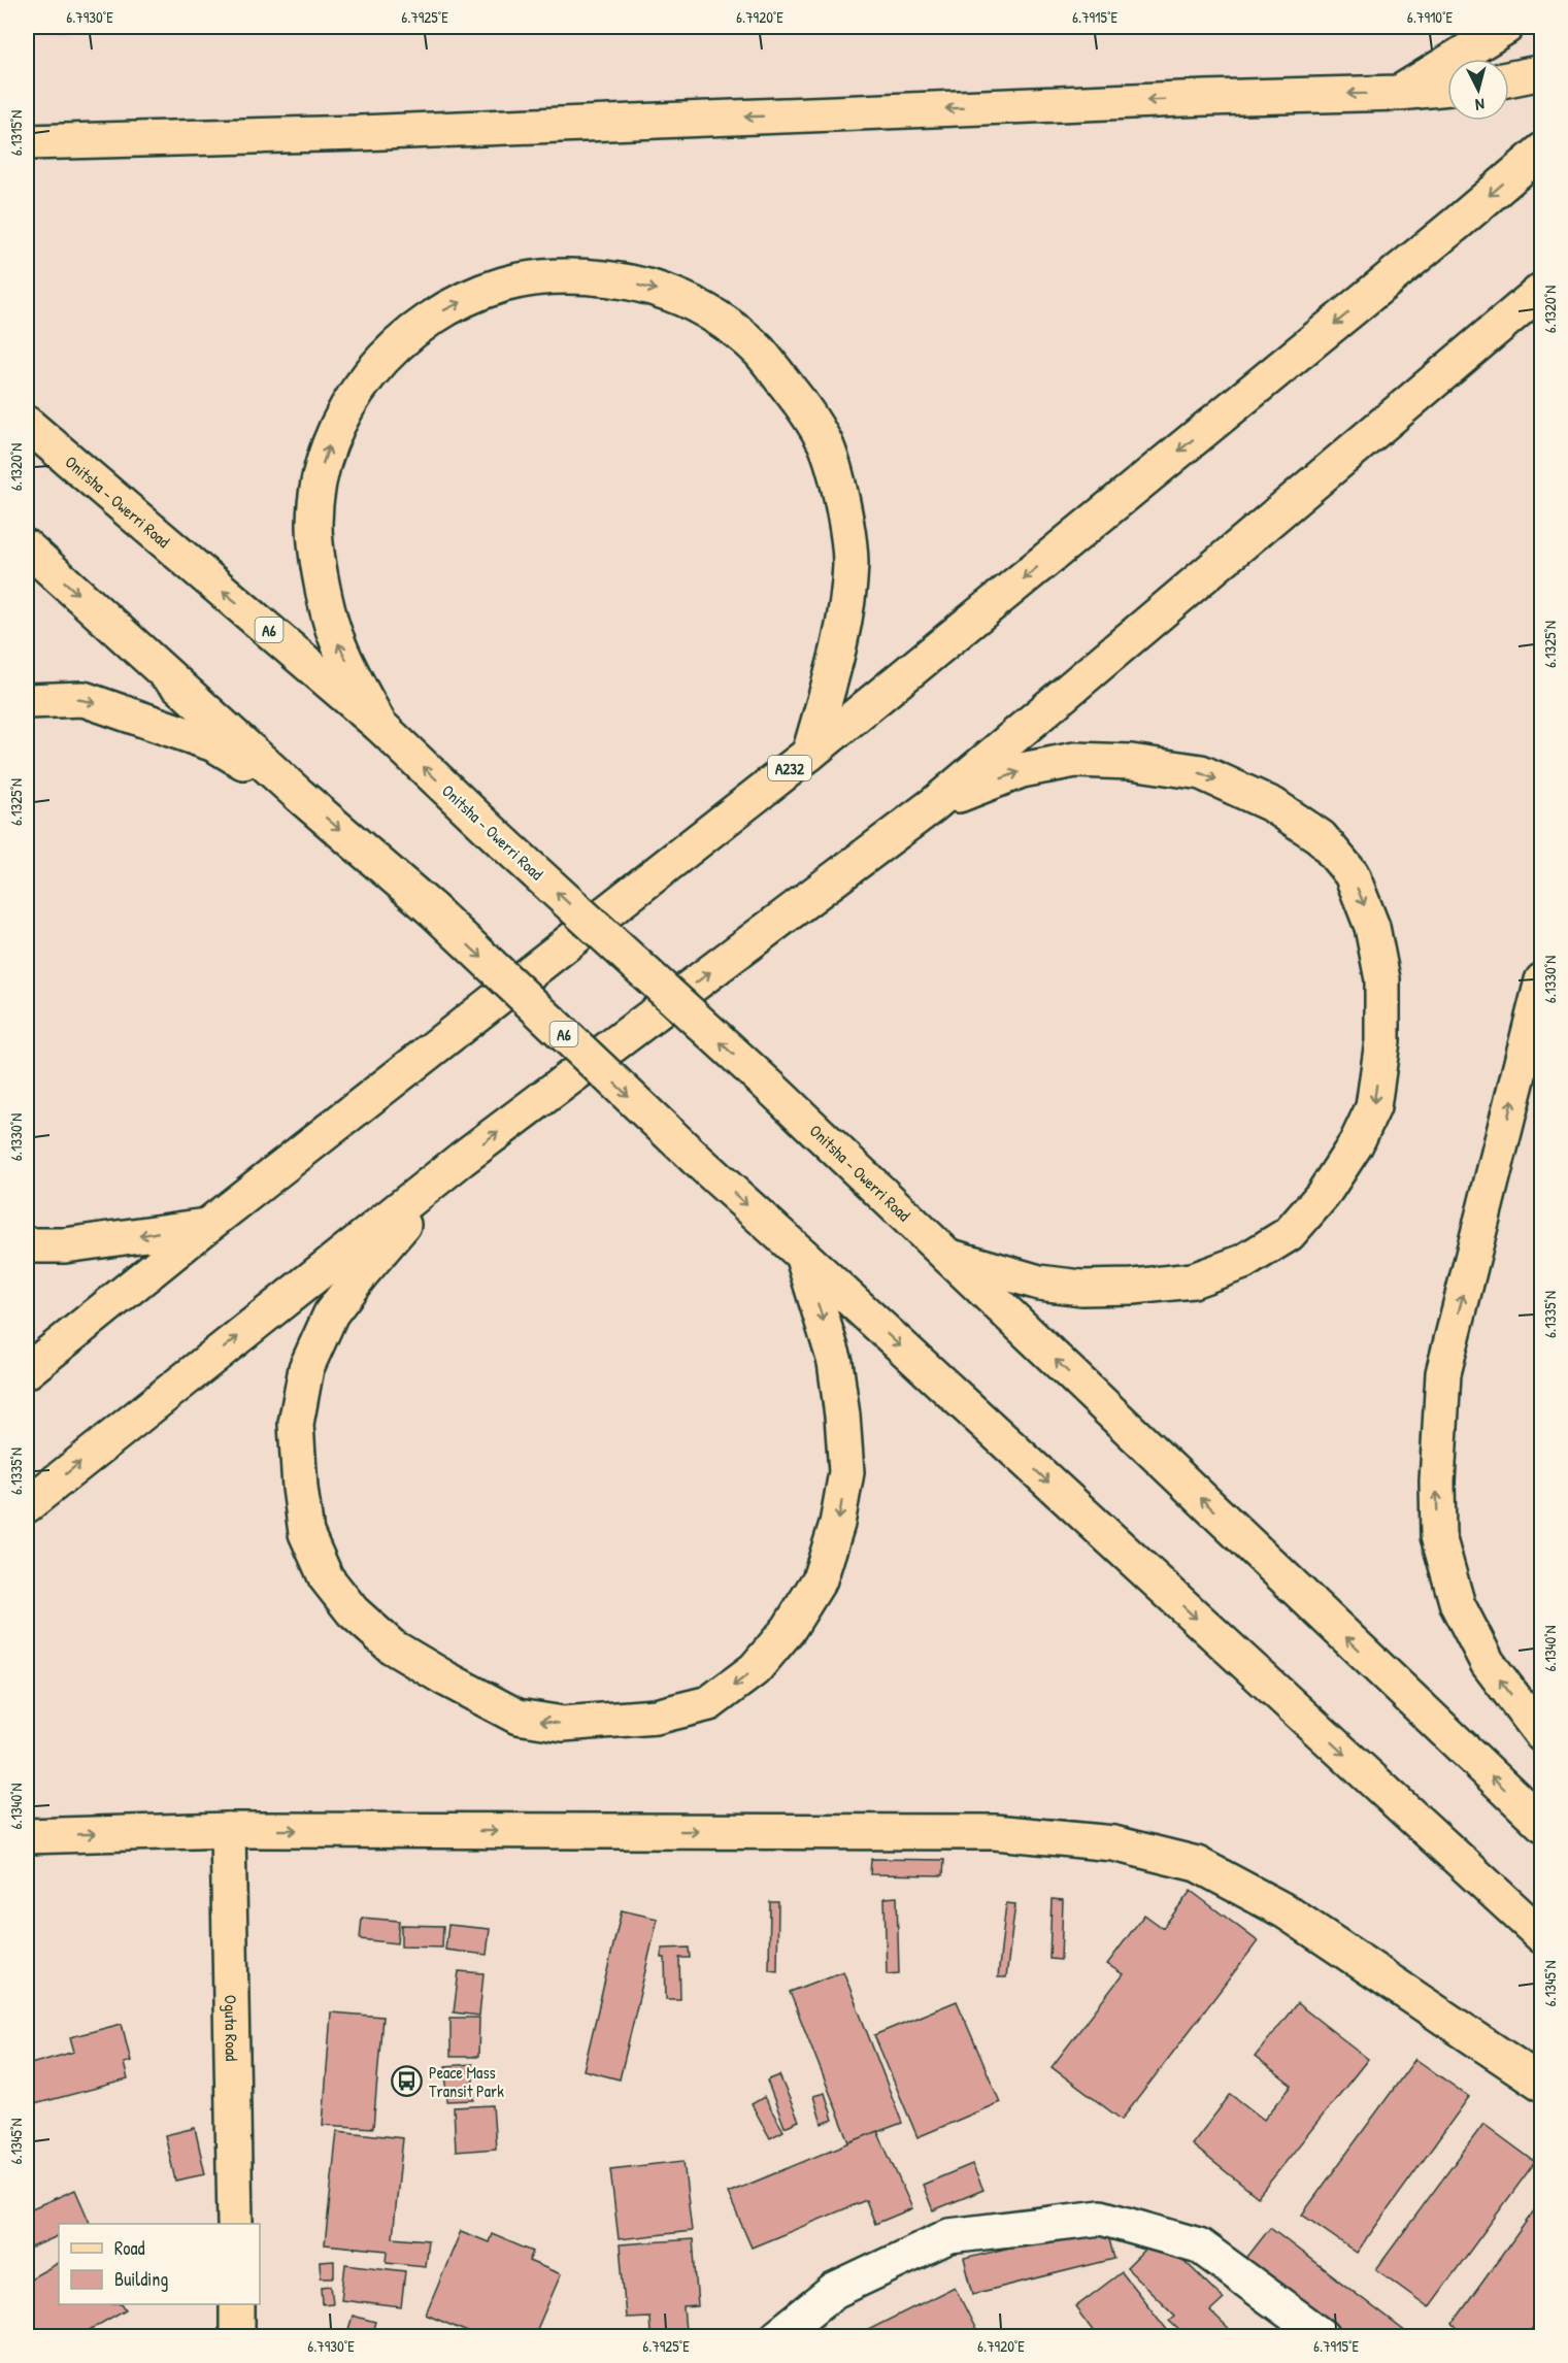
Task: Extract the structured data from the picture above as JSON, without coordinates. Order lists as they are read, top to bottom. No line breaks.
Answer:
{"streets":{"main road":["Onitsha - Owerri Road","A6","A232","Oguta Road"]},"places":{"bus stop":["Peace Mass Transit Park"]},"legend":["Road","Building"],"north":"bottom","coordinates":["6.7930°E","6.7925°E","6.7920°E","6.7915°E","6.7910°E","6.1315°N","6.1320°N","6.1325°N","6.1330°N","6.1335°N","6.1340°N","6.1345°N"]}
